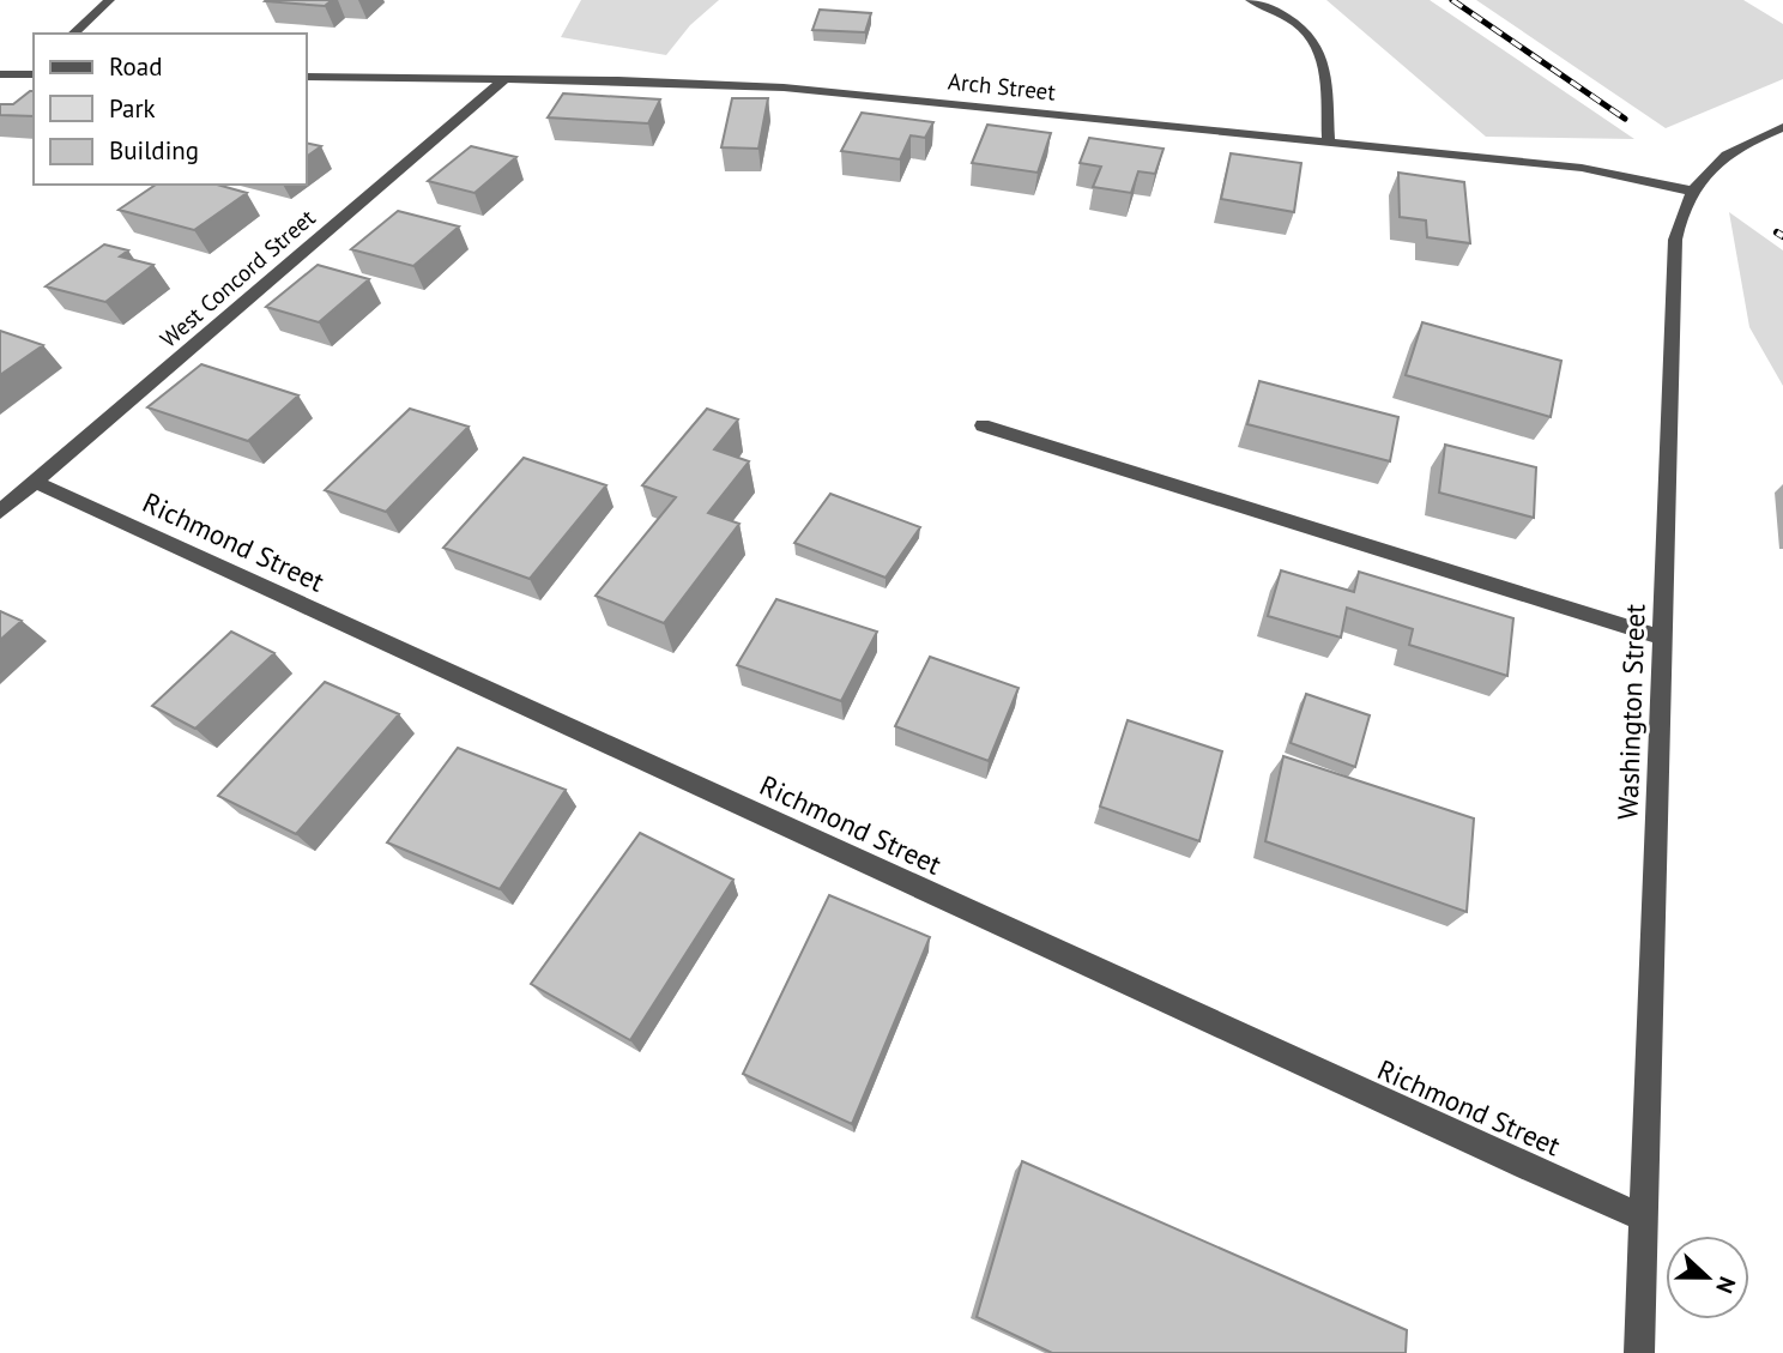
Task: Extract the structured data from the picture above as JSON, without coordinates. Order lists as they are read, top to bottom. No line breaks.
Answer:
{"streets":{"street":["Arch Street","West Concord Street","Richmond Street","Washington Street"]},"crossings":[["Arch Street","West Concord Street"],["Arch Street","Washington Street"],["West Concord Street","Richmond Street"],["Richmond Street","Washington Street"]],"legend":["Road","Park","Building"],"north":"right"}
